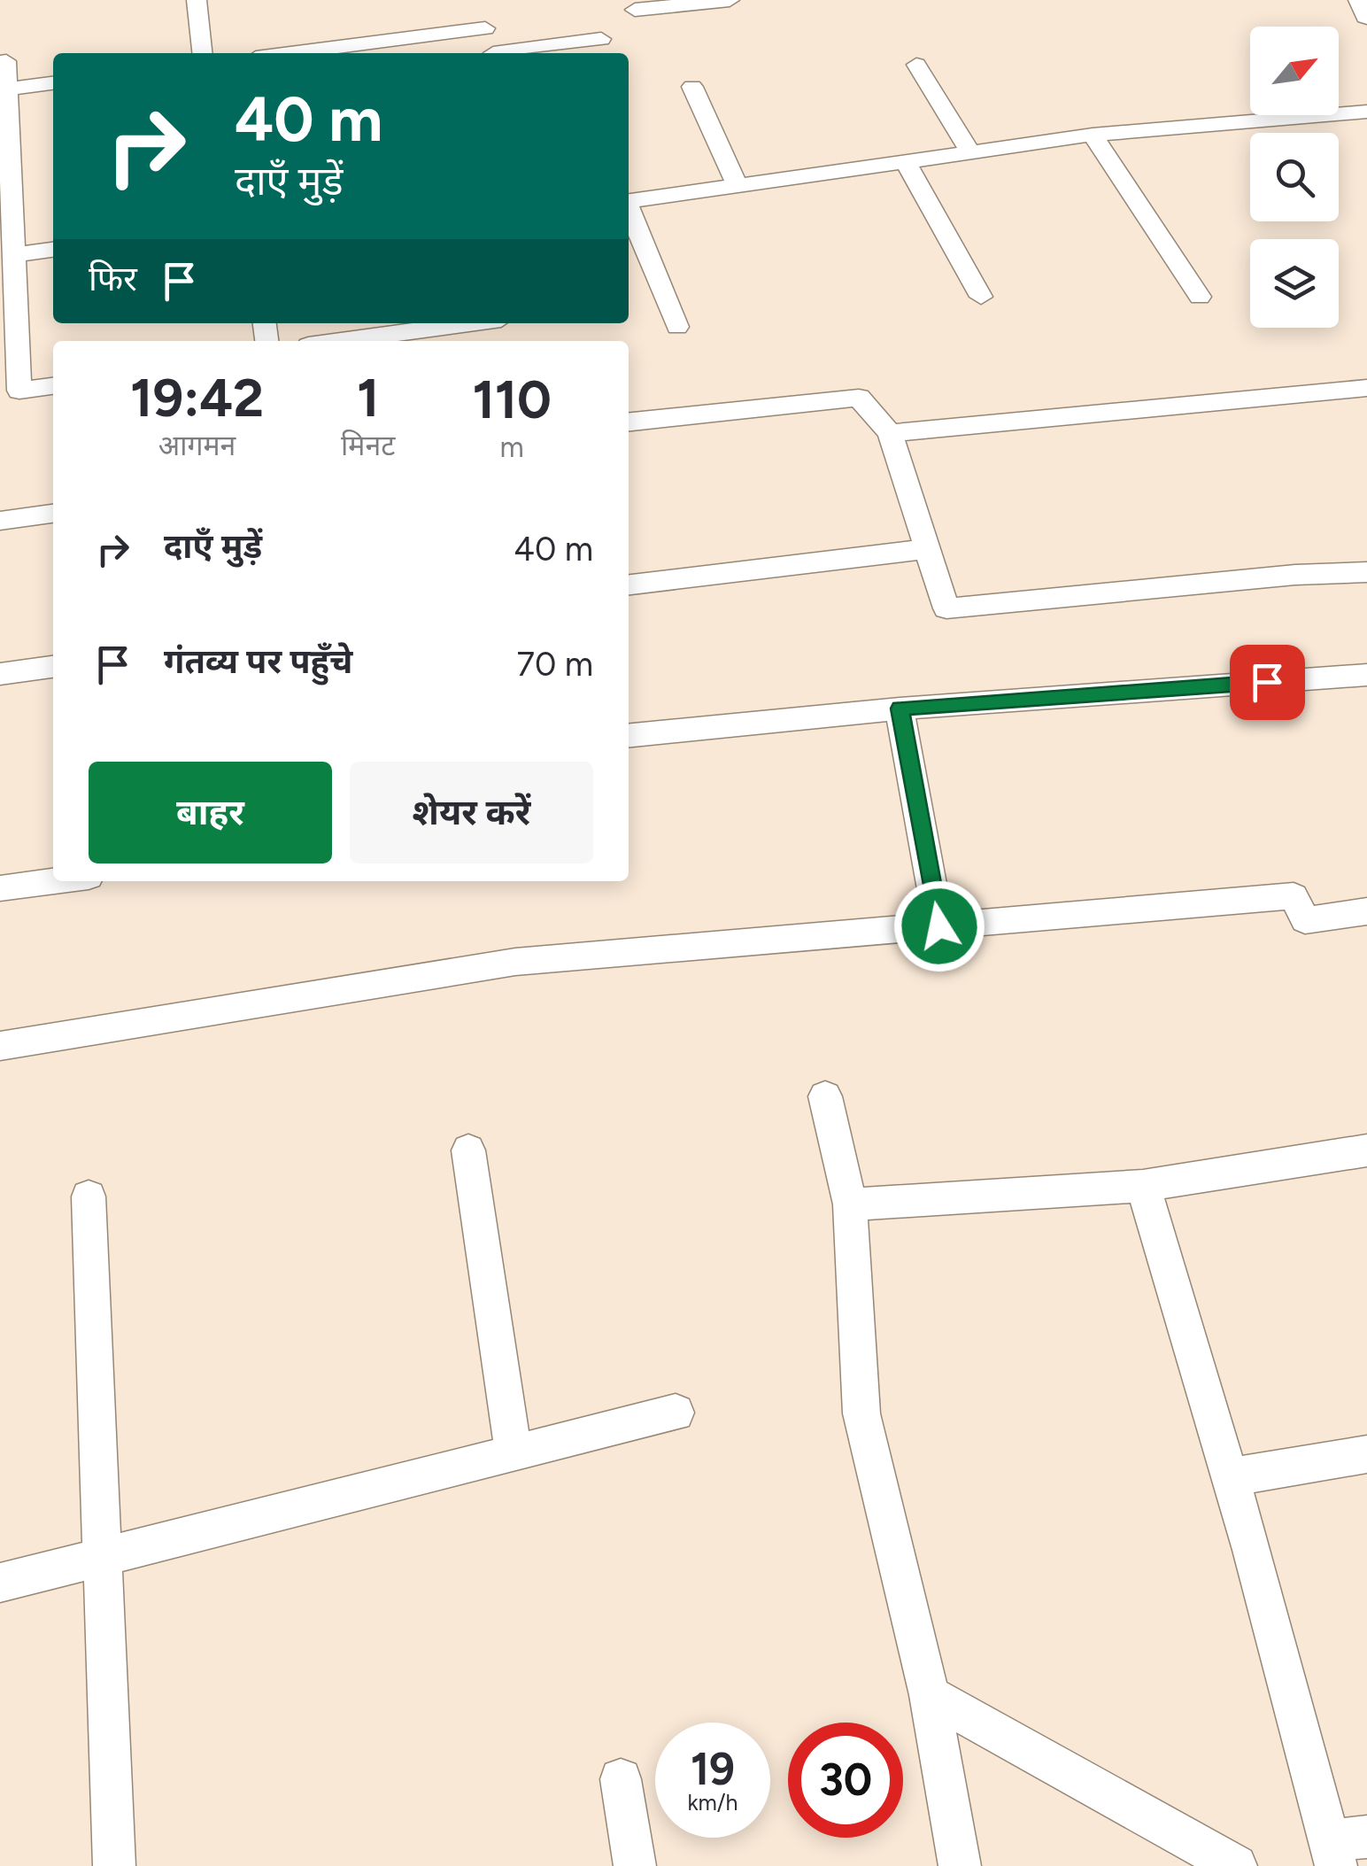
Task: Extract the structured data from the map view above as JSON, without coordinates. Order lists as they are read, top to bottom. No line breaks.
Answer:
{"north":"top right","page":{"turn":["40 m","दाएँ मुड़ें"],"then":"फिर","eta":["19:42","आगमन","1","मिनट","110","m"],"list":[{"name":"दाएँ मुड़ें","value":"40 m"},{"name":"गंतव्य पर पहुँचे","value":"70 m"}],"buttons":["बाहर","शेयर करें"],"speed":"19 km/h","limit":"30"}}
